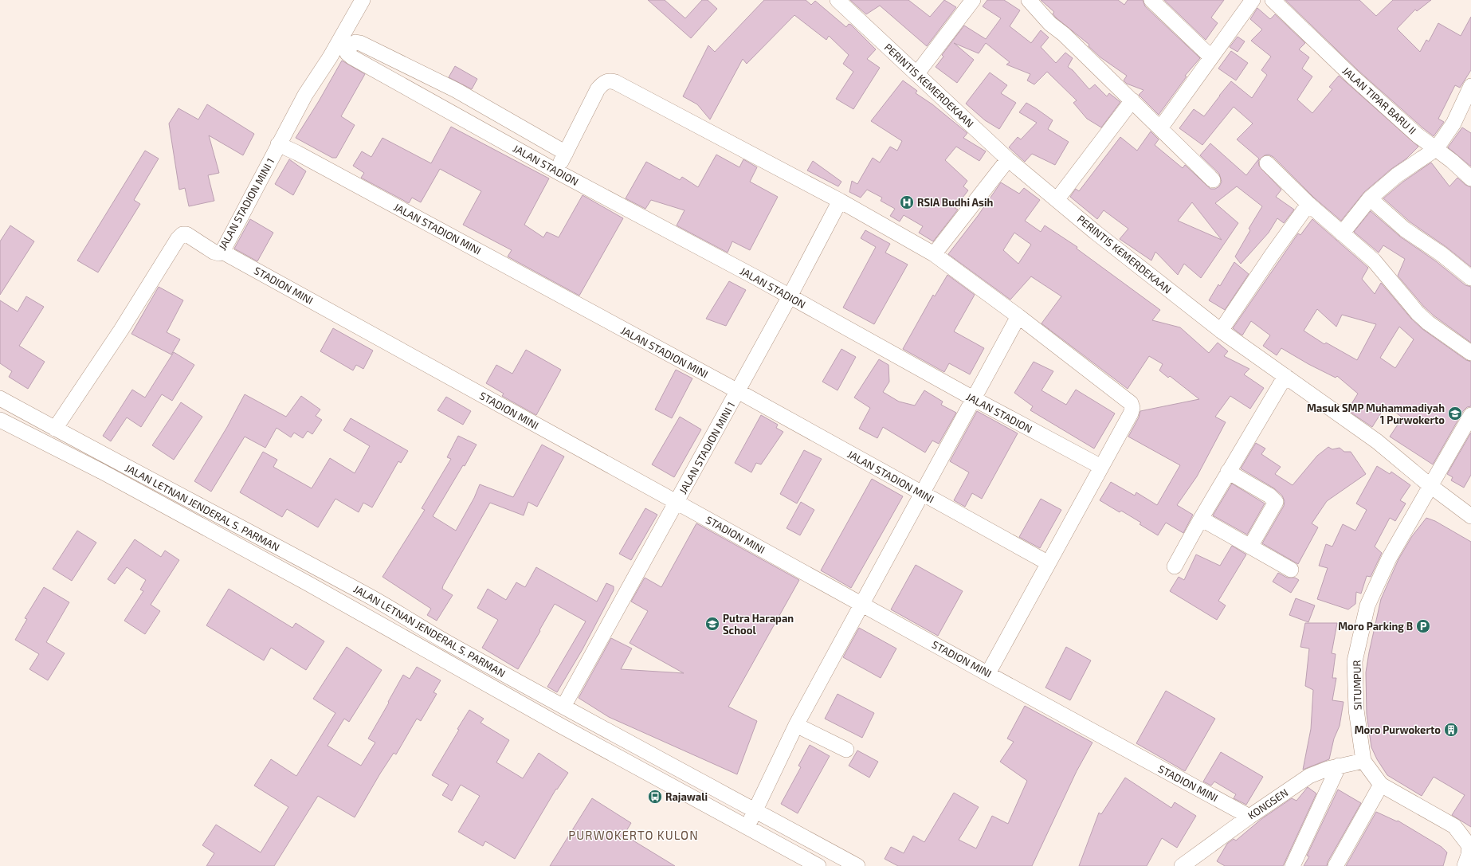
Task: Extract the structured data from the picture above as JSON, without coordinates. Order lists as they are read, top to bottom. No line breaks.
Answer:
{"streets":{"street":["PERINTIS KEMERDEKAAN","JALAN TIPAR BARU II","JALAN STADION","JALAN STADION MINI 1","JALAN STADION MINI","STADION MINI","JALAN LETNAN JENDERAL S. PARMAN","SITUMPUR","KONGSEN"]},"crossings":[["PERINTIS KEMERDEKAAN","SITUMPUR"],["JALAN STADION","JALAN STADION MINI 1"],["JALAN STADION MINI 1","JALAN STADION MINI"],["JALAN STADION MINI 1","STADION MINI"],["JALAN STADION MINI 1","JALAN LETNAN JENDERAL S. PARMAN"],["STADION MINI","KONGSEN"],["SITUMPUR","KONGSEN"]],"districts":["PURWOKERTO KULON"],"places":{"hospital":["RSIA Budhi Asih"],"school or university":["Masuk SMP Muhammadiyah 1 Purwokerto","Putra Harapan School"],"parking":["Moro Parking B"],"building":["Moro Purwokerto"],"bus stop":["Rajawali"]}}
